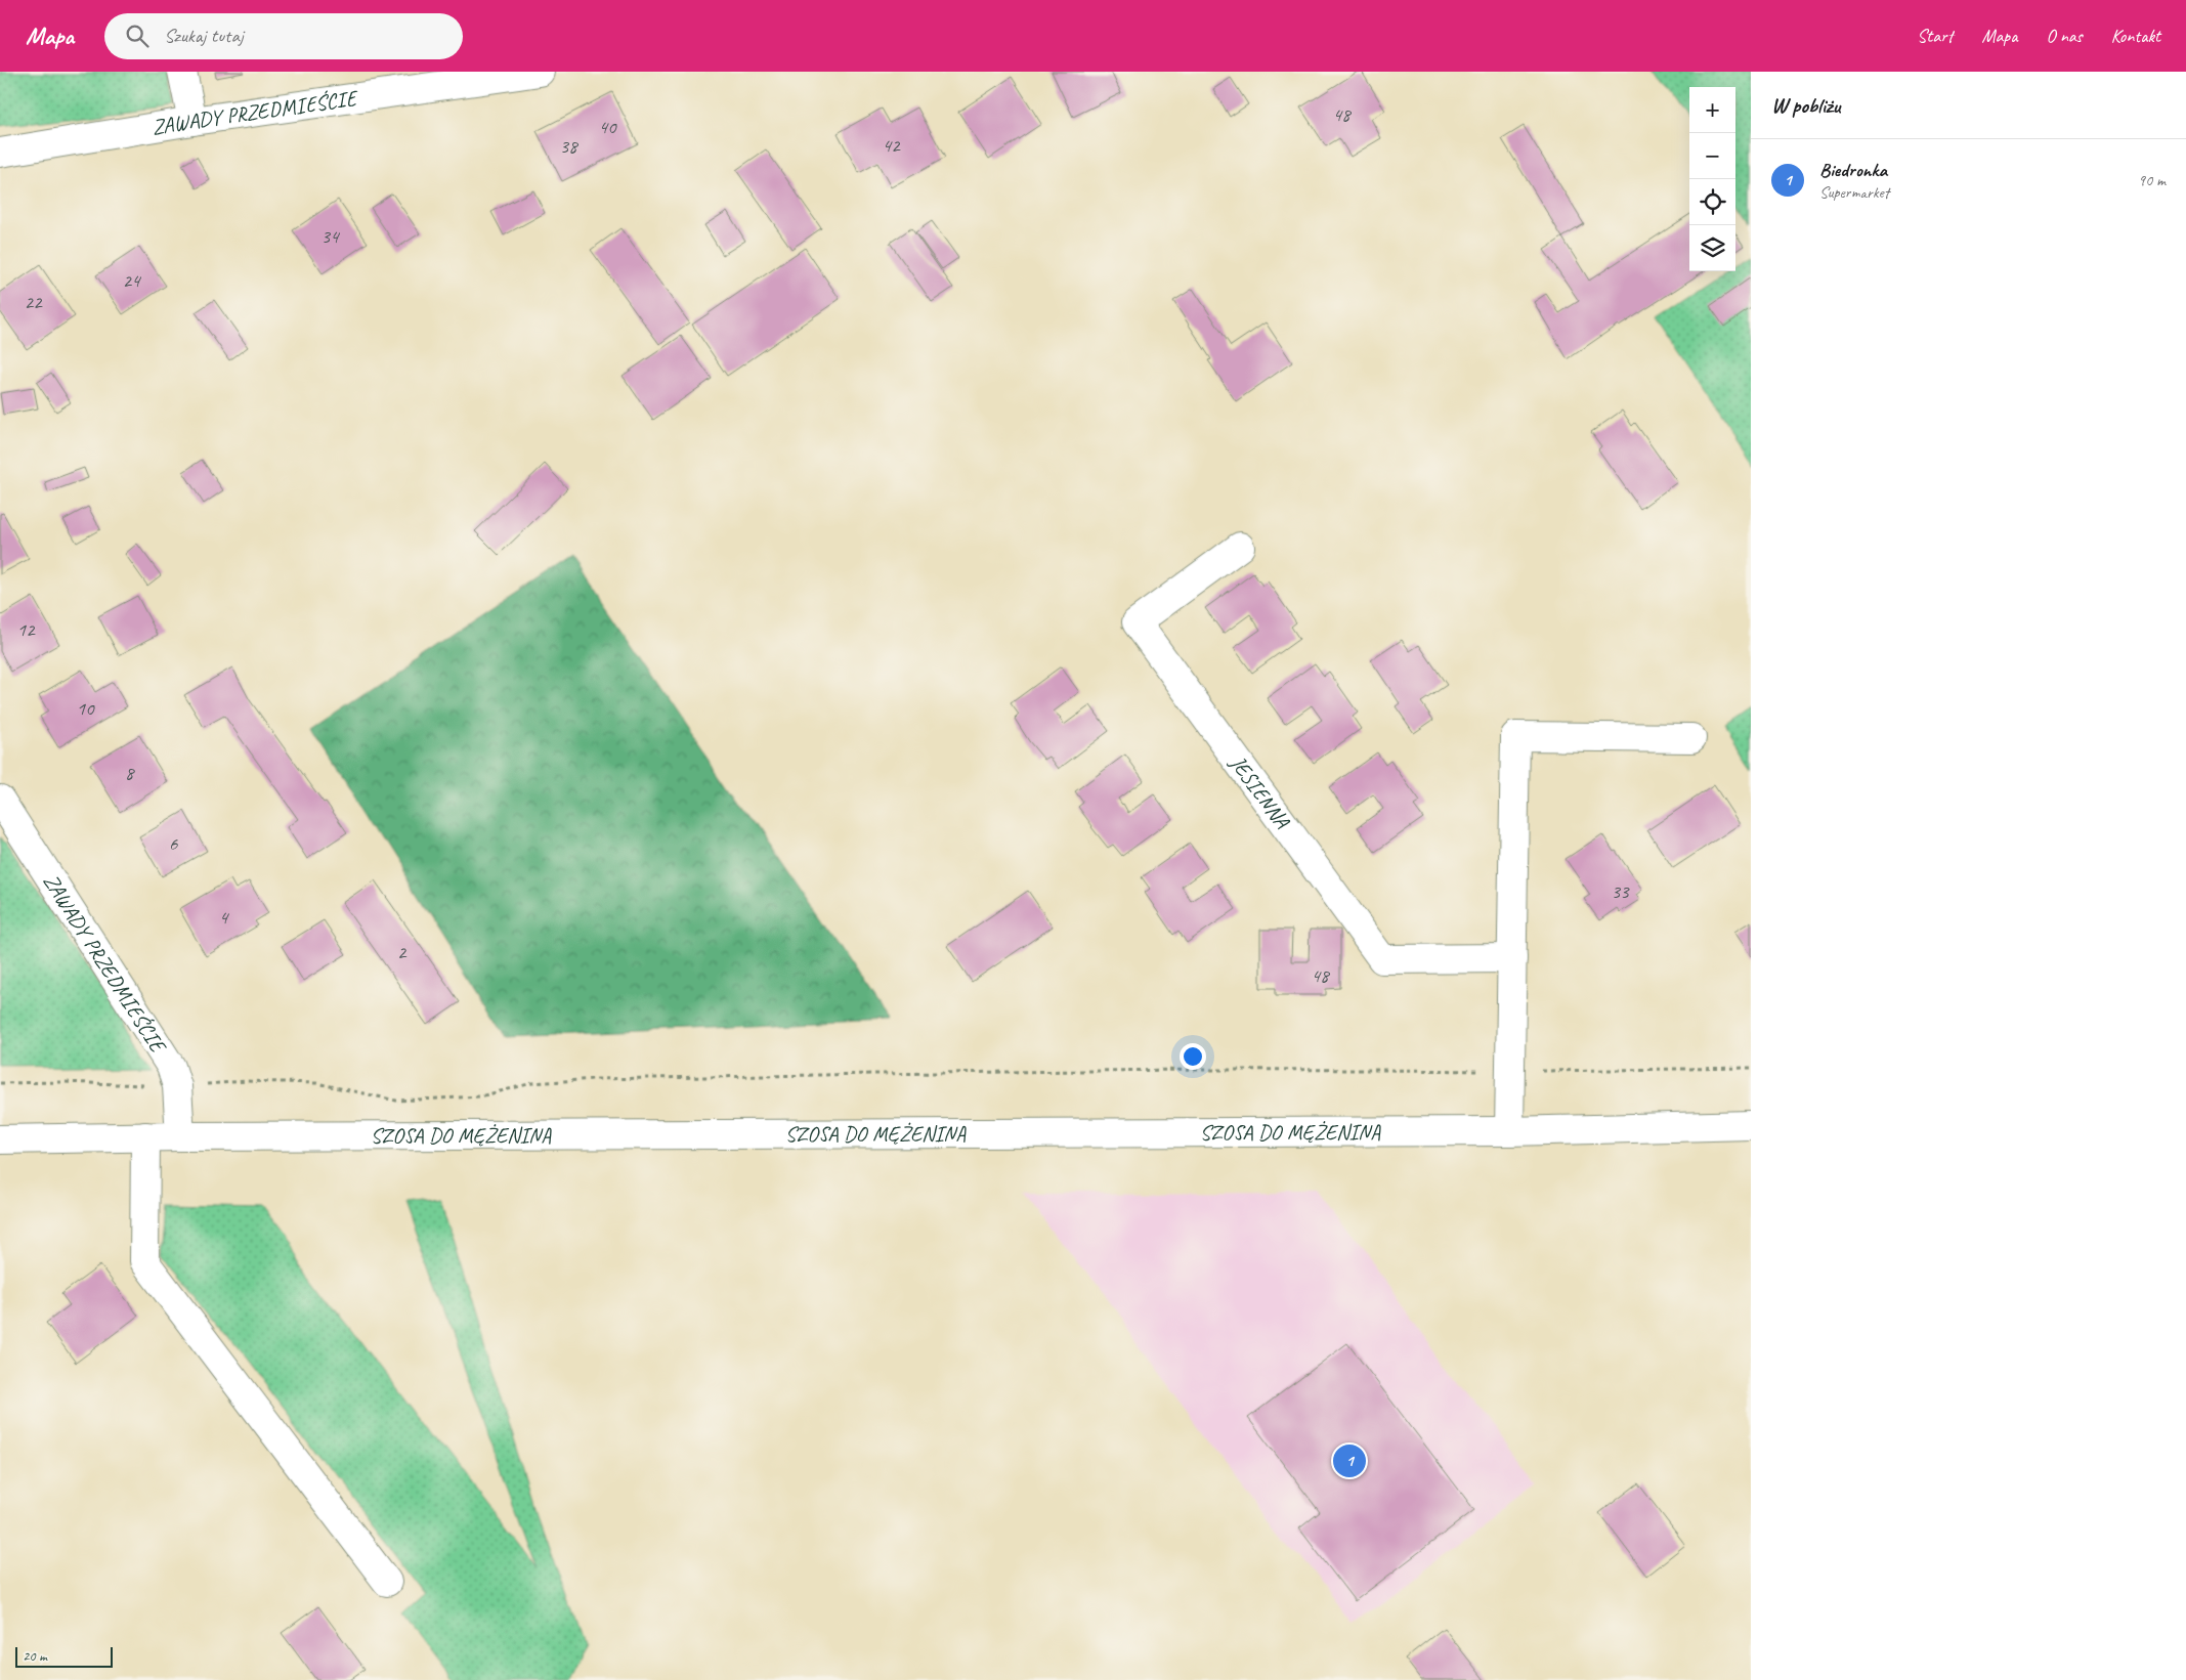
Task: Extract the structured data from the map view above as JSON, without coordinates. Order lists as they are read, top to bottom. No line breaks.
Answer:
{"streets":{"street":["ZAWADY PRZEDMIEŚCIE","JESIENNA","SZOSA DO MĘŻENINA"]},"crossings":[["ZAWADY PRZEDMIEŚCIE","SZOSA DO MĘŻENINA"]],"house_numbers":["48","40","42","38","34","24","22","12","10","8","6","33","4","2","48"],"scale_bar":"20 m","page":{"header":"Mapa","search":"Szukaj tutaj","nav":["Start","Mapa","O nas","Kontakt"],"heading":"W pobliżu","map_buttons":["+","−"],"list":[{"mark":"1","name":"Biedronka","note":"Supermarket","value":"90 m"}],"pins":"1","scale":"20 m"}}
